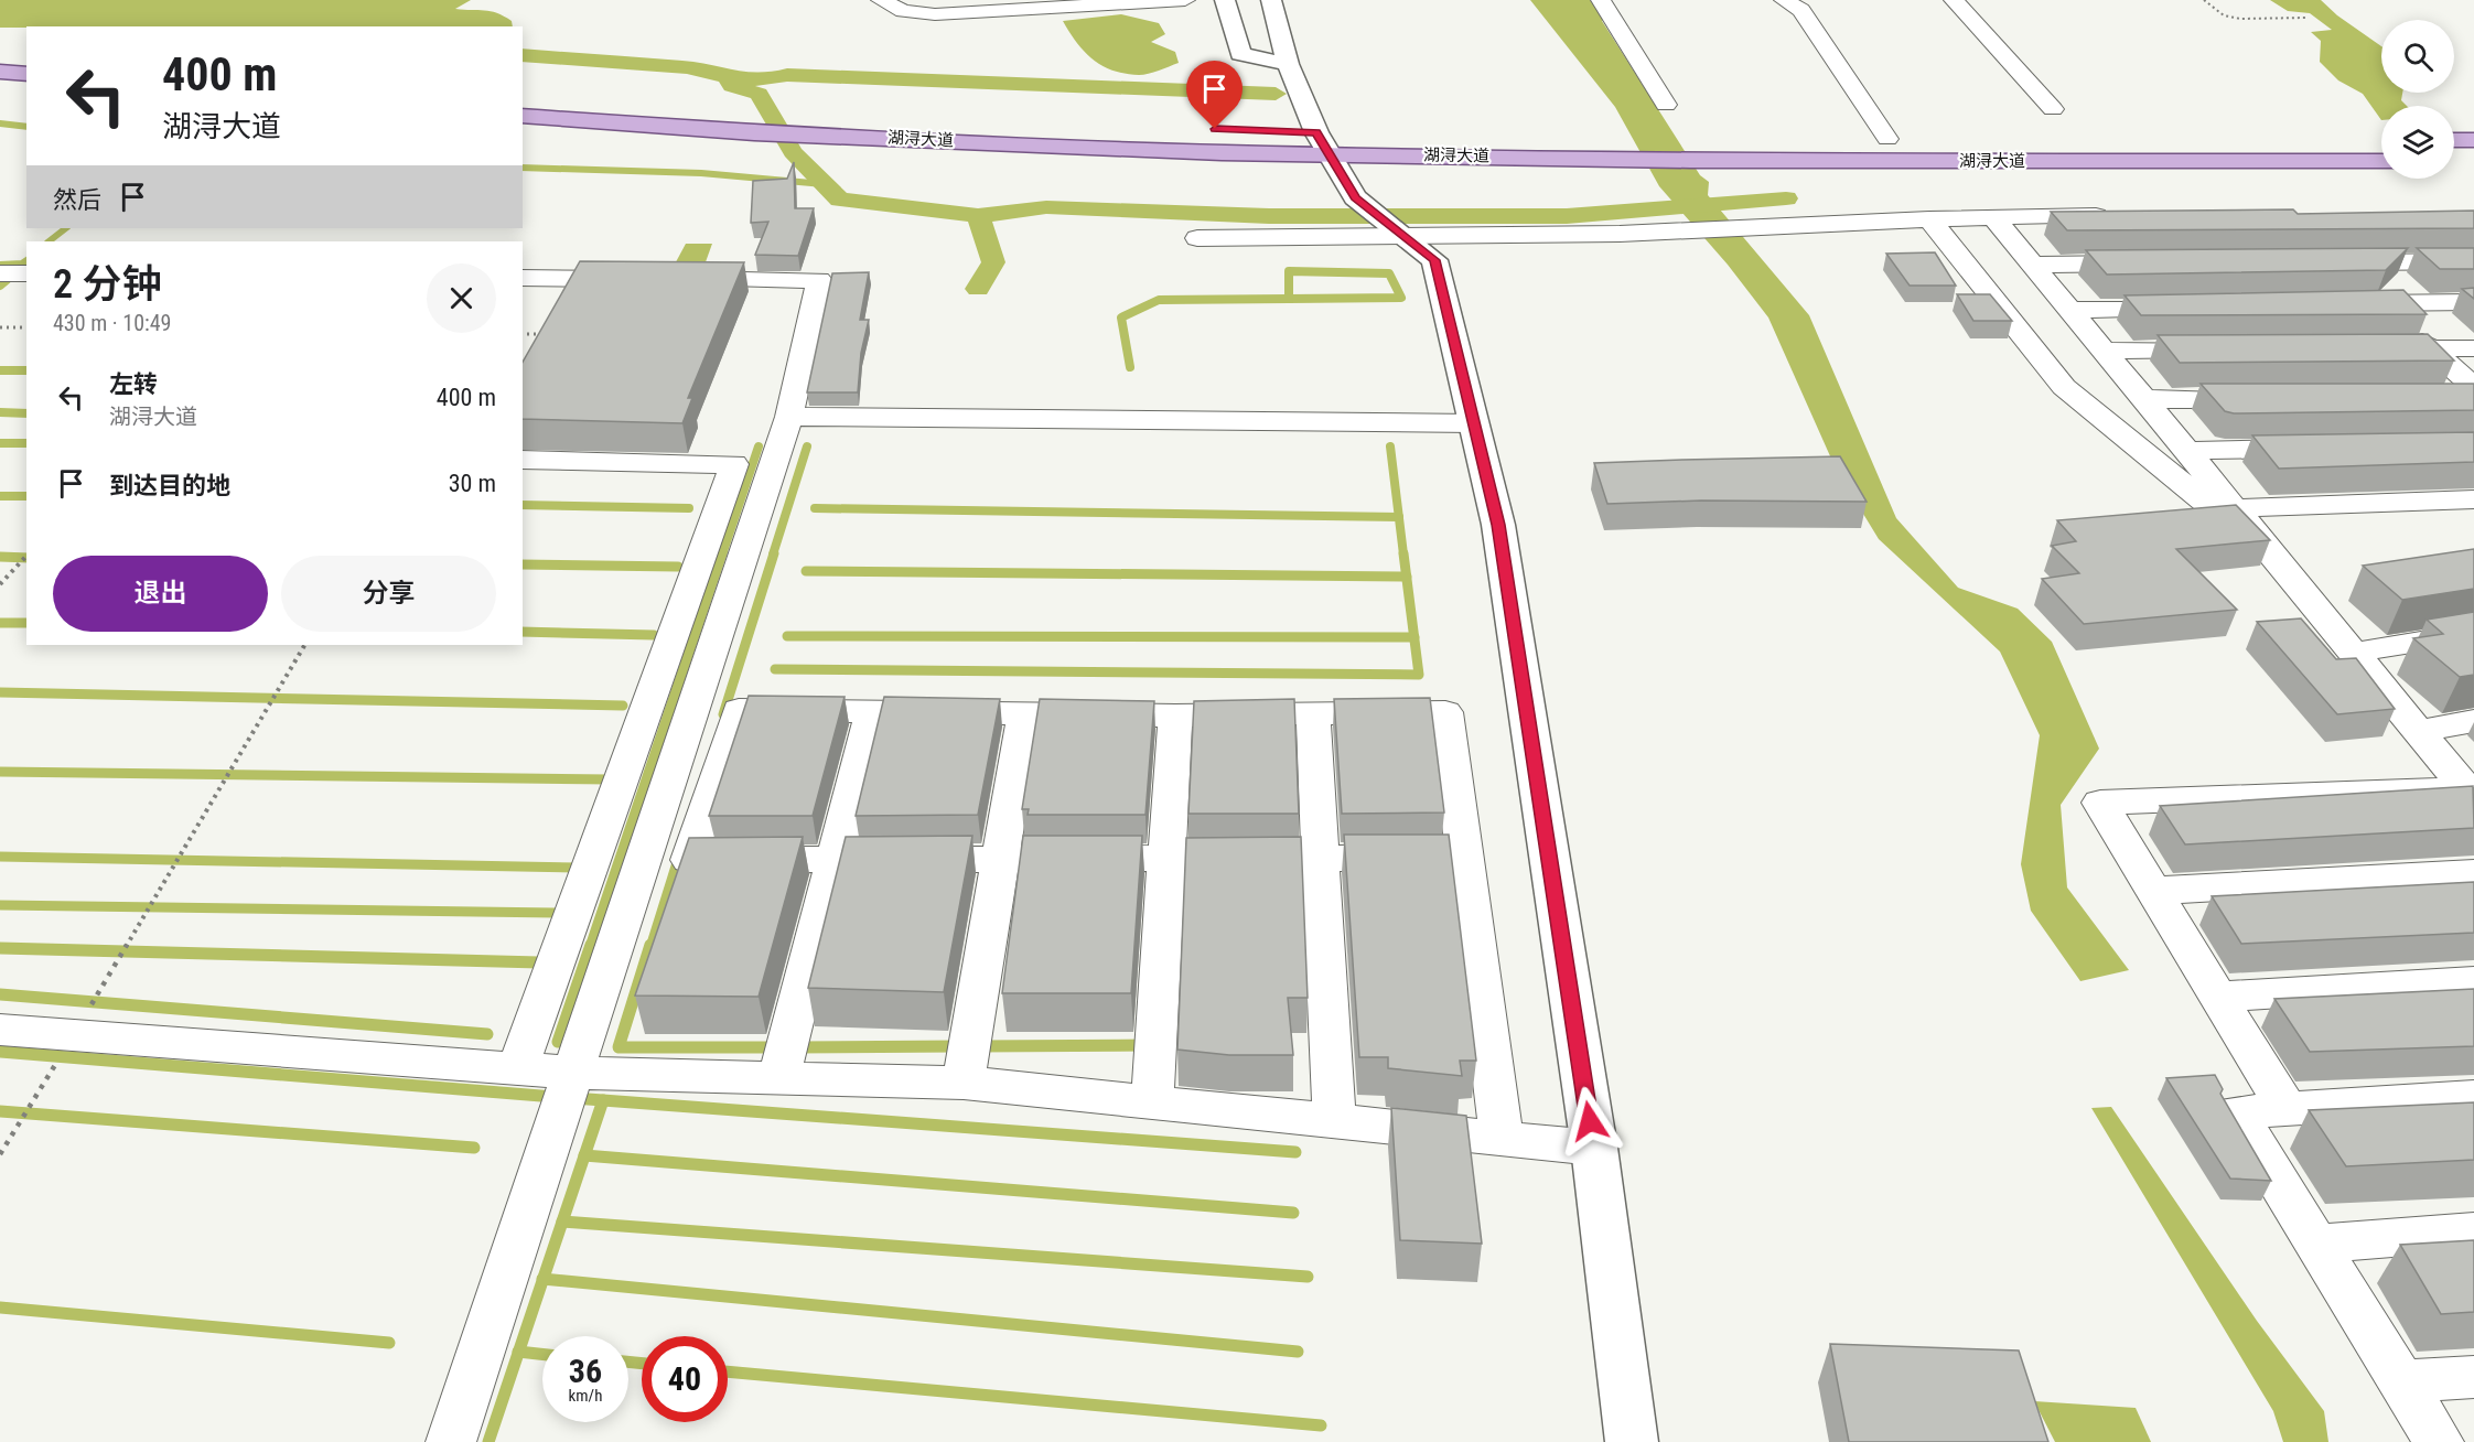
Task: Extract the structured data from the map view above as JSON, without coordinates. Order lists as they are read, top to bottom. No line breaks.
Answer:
{"streets":{"main road":["湖浔大道"]},"page":{"turn":["400 m","湖浔大道"],"then":"然后","heading":["2 分钟","430 m · 10:49"],"list":[{"name":"左转","note":"湖浔大道","value":"400 m"},{"name":"到达目的地","value":"30 m"}],"buttons":["退出","分享"],"speed":"36 km/h","limit":"40"}}
